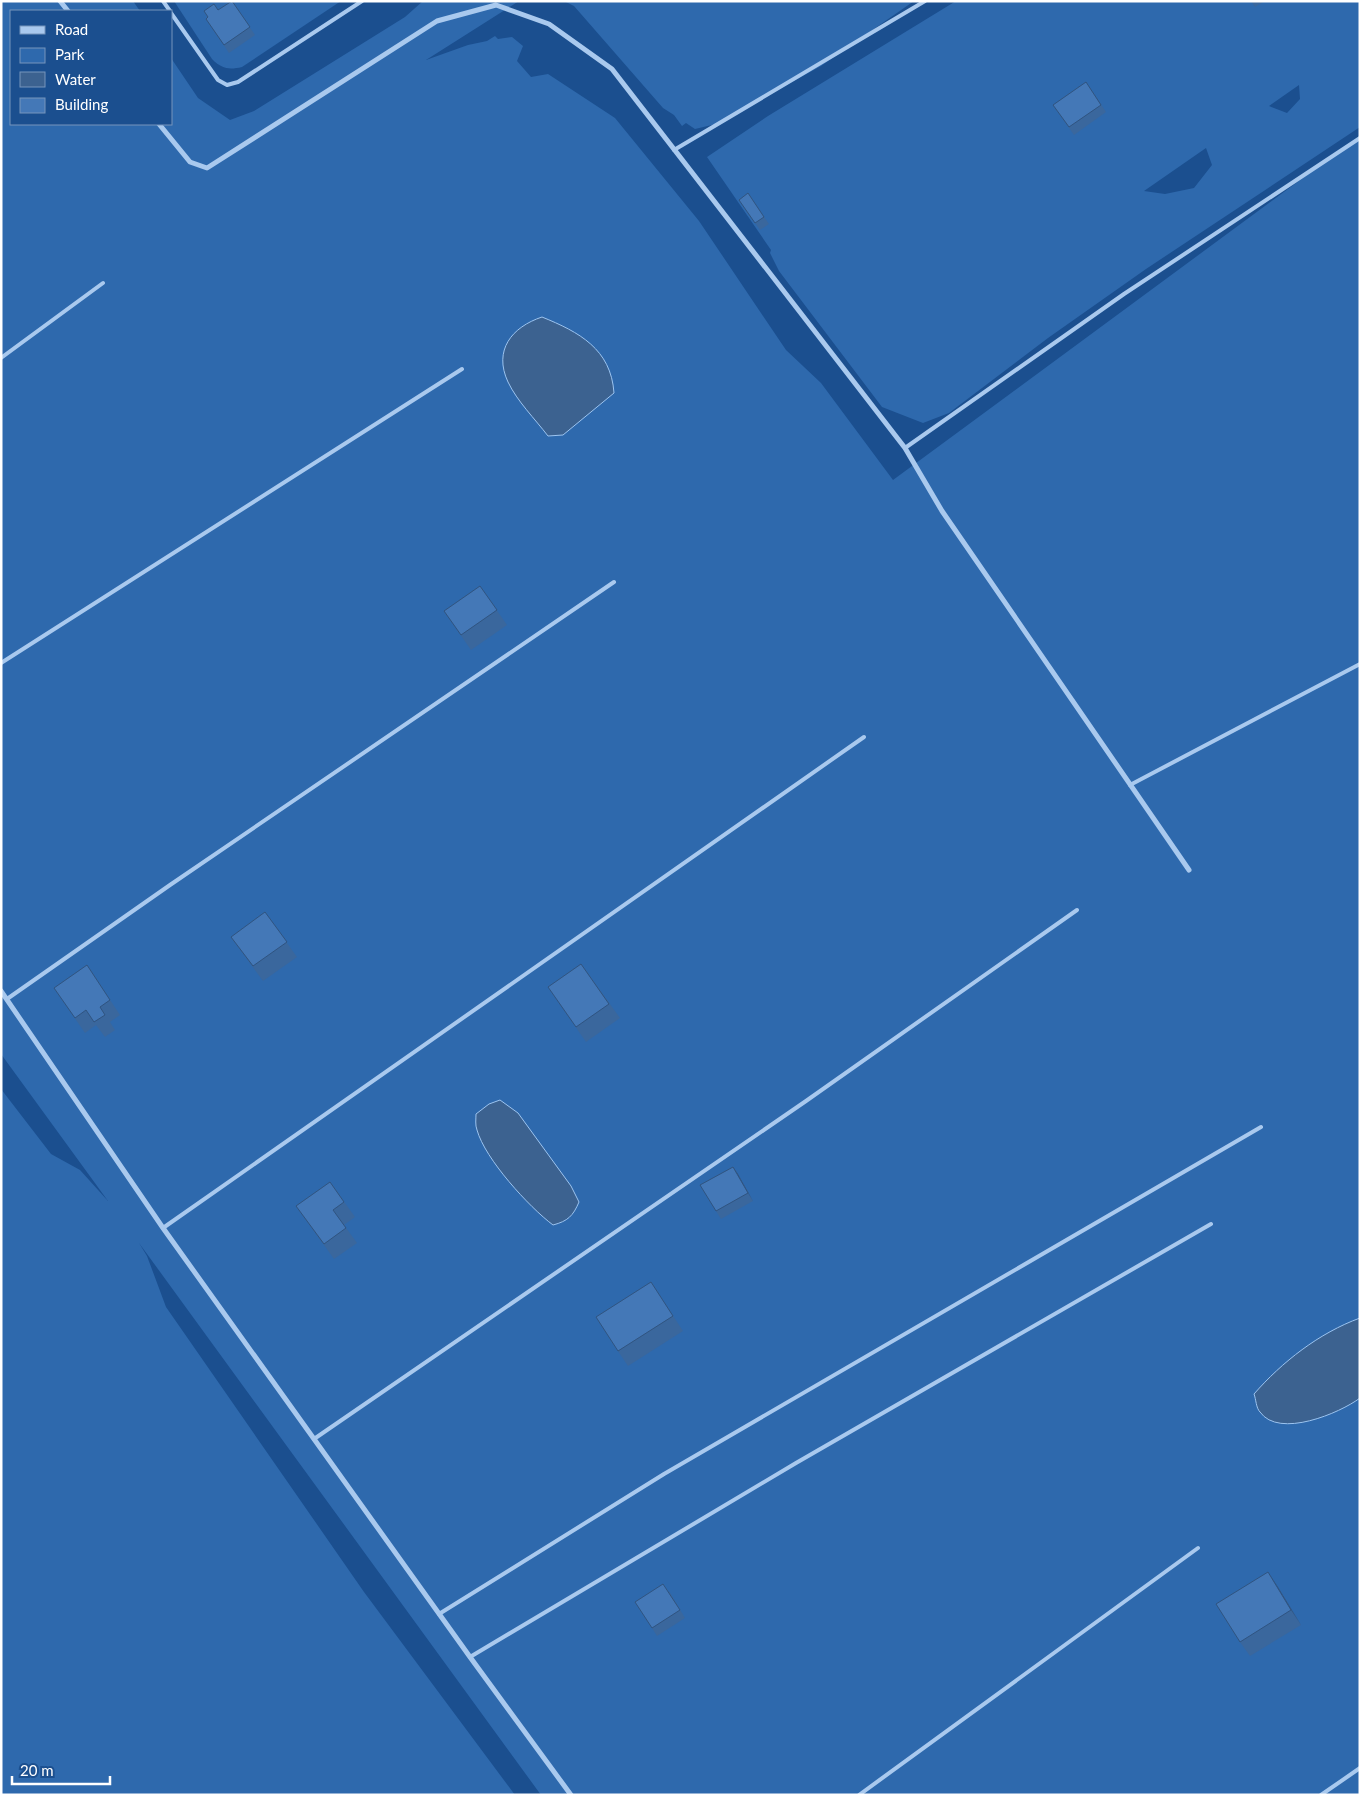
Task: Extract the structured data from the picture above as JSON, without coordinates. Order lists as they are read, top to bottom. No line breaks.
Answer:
{"legend":["Road","Park","Water","Building"],"scale_bar":"20 m"}
